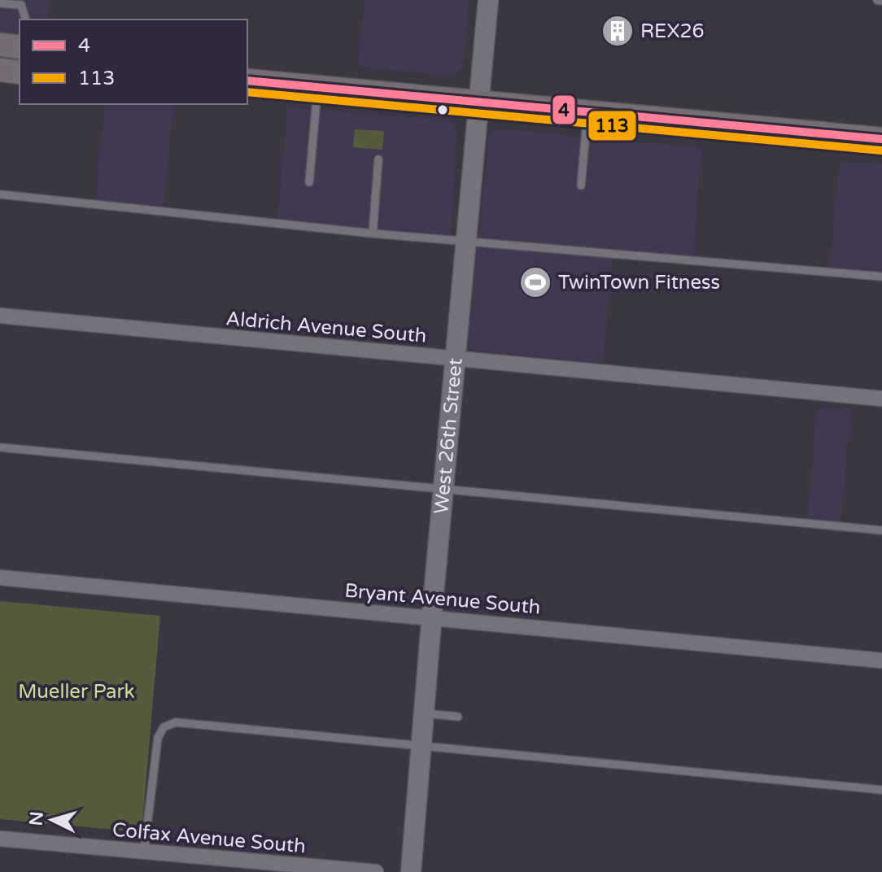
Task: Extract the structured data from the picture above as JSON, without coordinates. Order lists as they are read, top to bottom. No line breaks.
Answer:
{"streets":{"street":["Aldrich Avenue South","West 26th Street","Bryant Avenue South","Colfax Avenue South"]},"crossings":[["Aldrich Avenue South","West 26th Street"],["West 26th Street","Bryant Avenue South"]],"parks":["Mueller Park"],"places":{"building":["REX26"],"sports":["TwinTown Fitness"]},"lines":["transit line 4","transit line 113"],"legend":["4","113"],"north":"left"}
